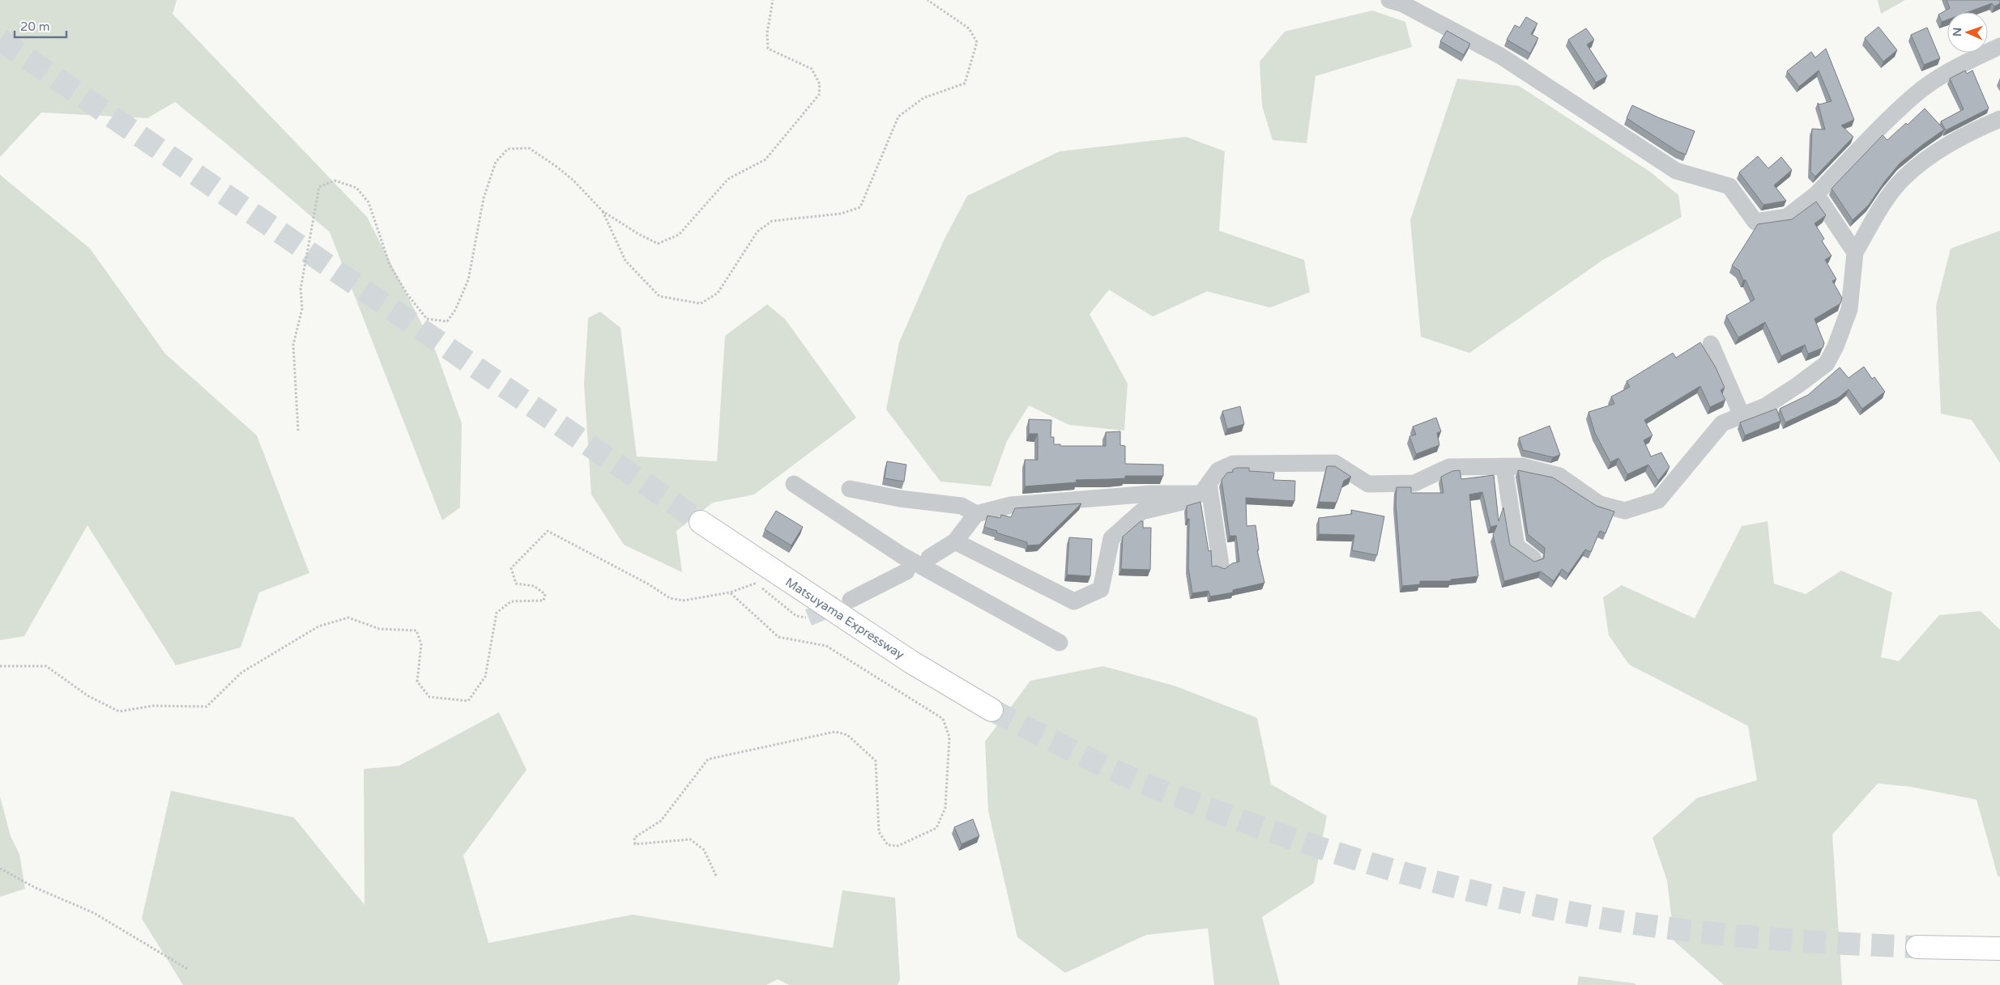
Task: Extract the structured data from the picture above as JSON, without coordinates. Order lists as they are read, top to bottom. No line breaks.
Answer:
{"streets":{"highway":["Matsuyama Expressway"]},"scale_bar":"20 m","north":"left"}
